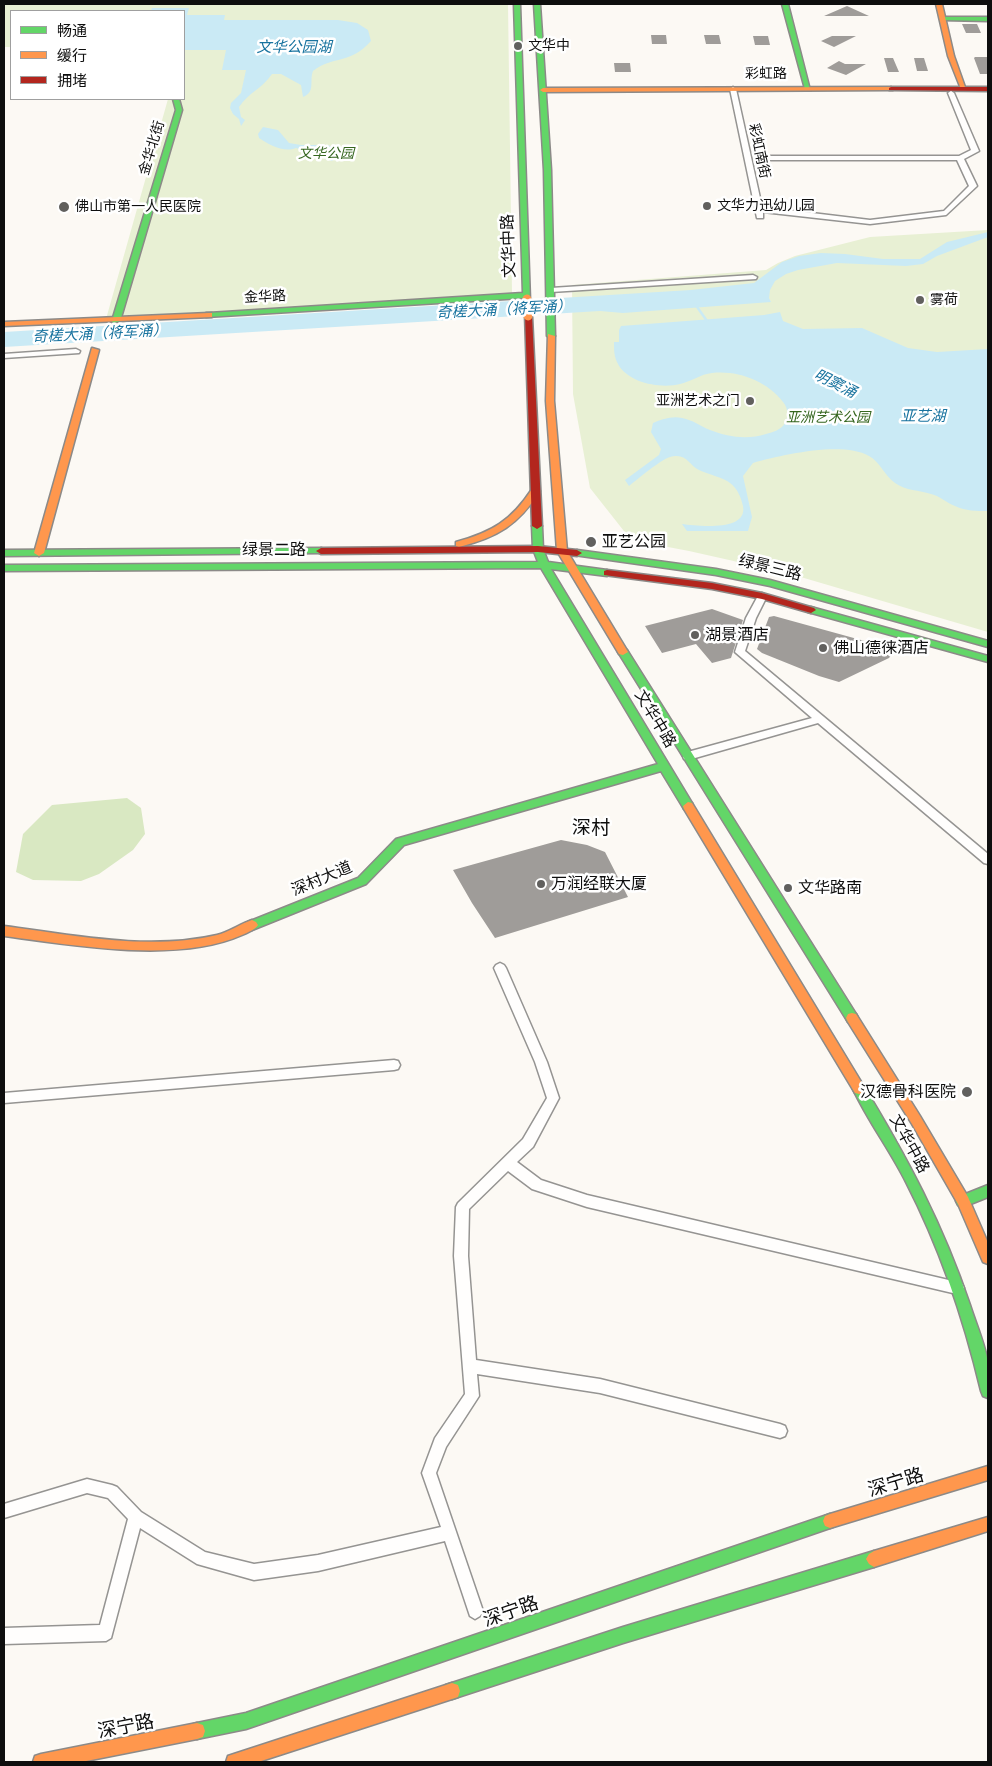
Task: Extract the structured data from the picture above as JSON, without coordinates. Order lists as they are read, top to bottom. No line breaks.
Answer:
{"streets":{"main road":["彩虹路","金华北街","文华中路","金华路","绿景二路","绿景三路","深村大道","深宁路"],"street":["彩虹南街"]},"crossings":[["彩虹路","彩虹南街"],["彩虹路","文华中路"],["金华北街","金华路"],["文华中路","金华路"],["文华中路","绿景二路"],["文华中路","绿景三路"],["文华中路","深村大道"],["绿景二路","绿景三路"]],"districts":["深村"],"water":["文华公园湖","奇槎大涌（将军涌）","明窦涌","亚艺湖"],"parks":["文华公园","亚洲艺术公园"],"places":["文华中","文华力迅幼儿园","佛山市第一人民医院","雾荷","亚洲艺术之门","亚艺公园","湖景酒店","佛山德徕酒店","万润经联大厦","文华路南","汉德骨科医院"],"legend":["畅通","缓行","拥堵"]}
